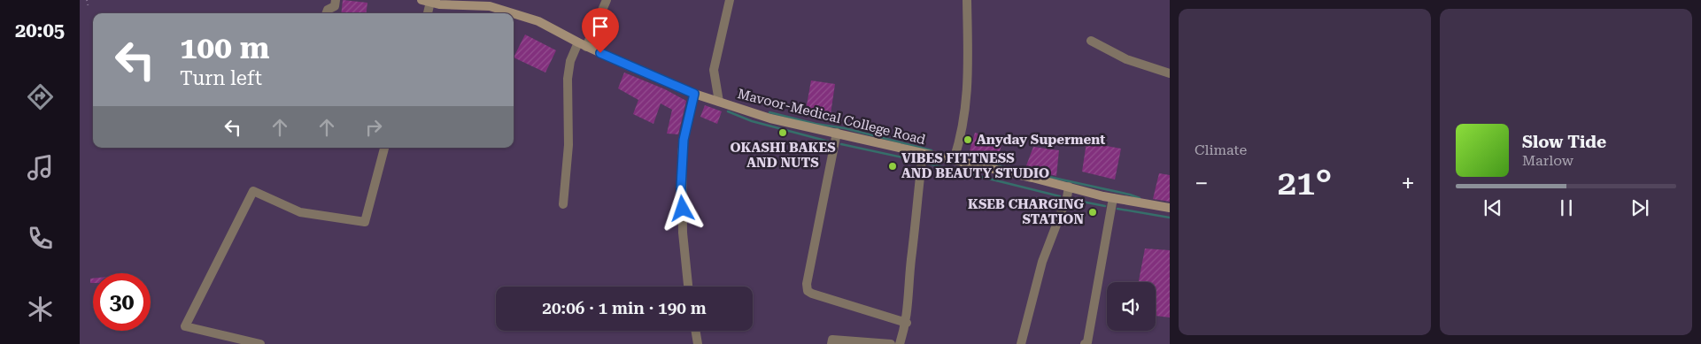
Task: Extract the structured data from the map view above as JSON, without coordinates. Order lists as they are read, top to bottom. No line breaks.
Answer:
{"streets":{"main road":["Mavoor-Medical College Road"]},"places":["OKASHI BAKES AND NUTS","Anyday Superment","VIBES FITTNESS AND BEAUTY STUDIO","KSEB CHARGING STATION"],"page":{"tabs":"20:05","tile":"Climate","turn":["100 m","Turn left"],"song":["Slow Tide","Marlow"],"heat":["−","21°","+"],"limit":"30","trip":"20:06 · 1 min · 190 m"}}
